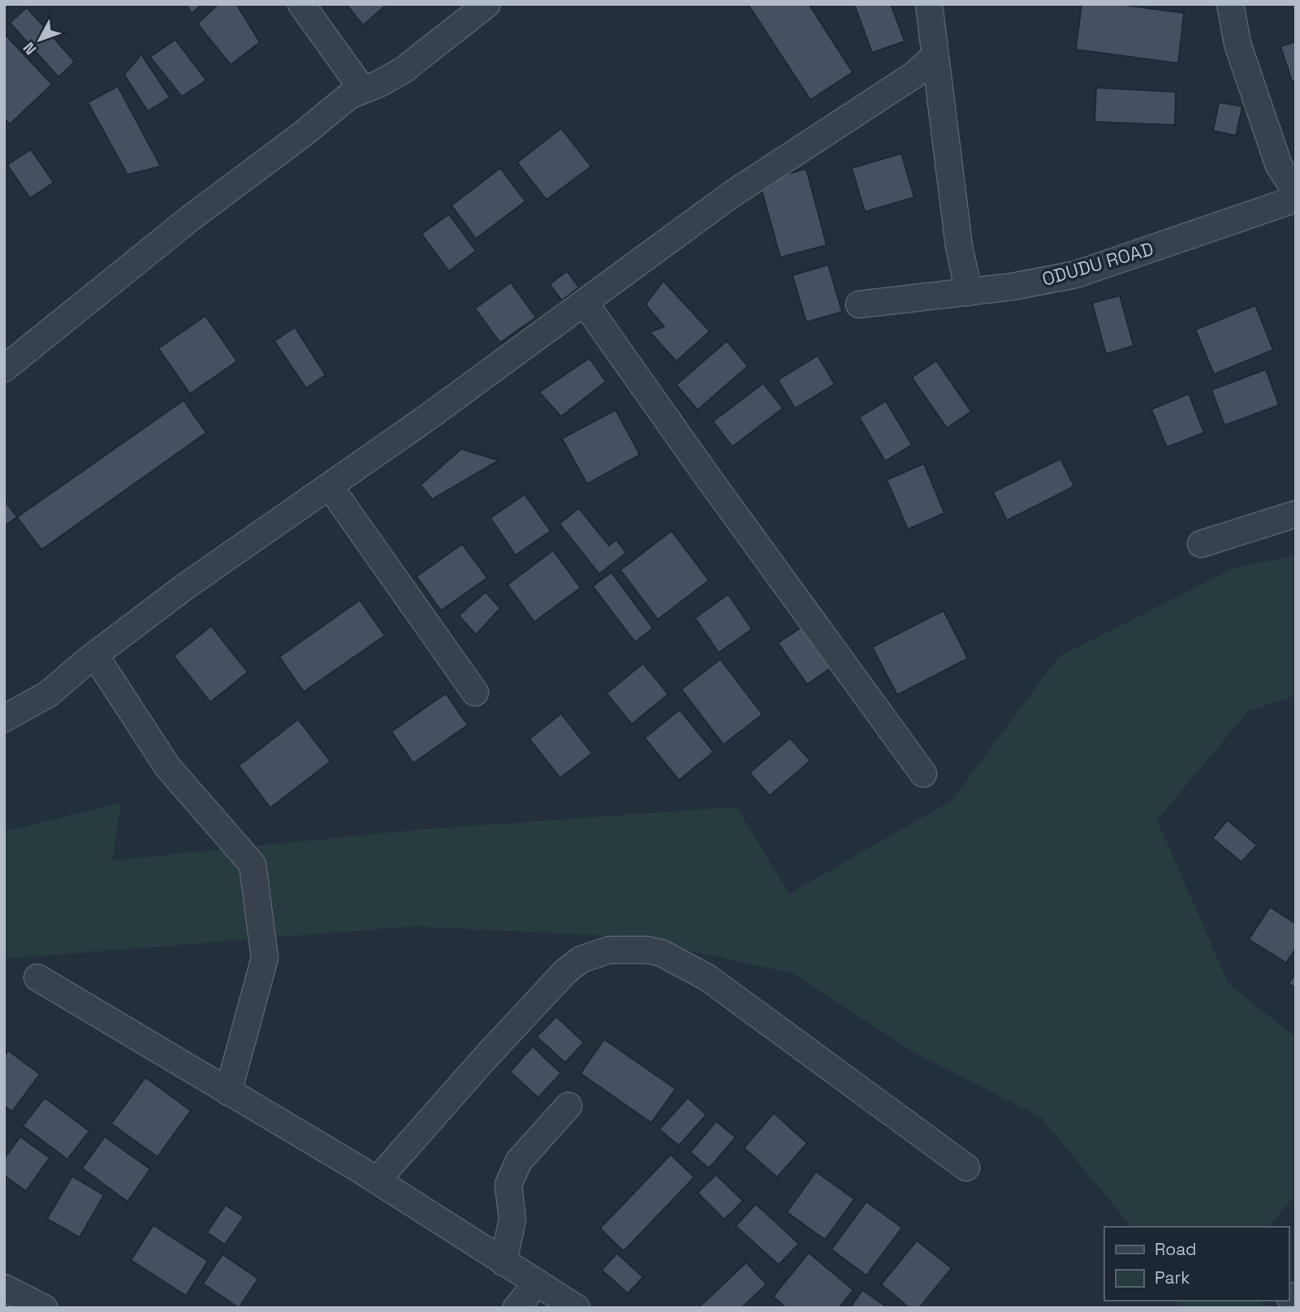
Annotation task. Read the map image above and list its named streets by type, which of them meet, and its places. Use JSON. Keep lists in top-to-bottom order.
{
  "streets": {
    "street": ["ODUDU ROAD"]
  },
  "legend": ["Road", "Park"],
  "north": "bottom left"
}
